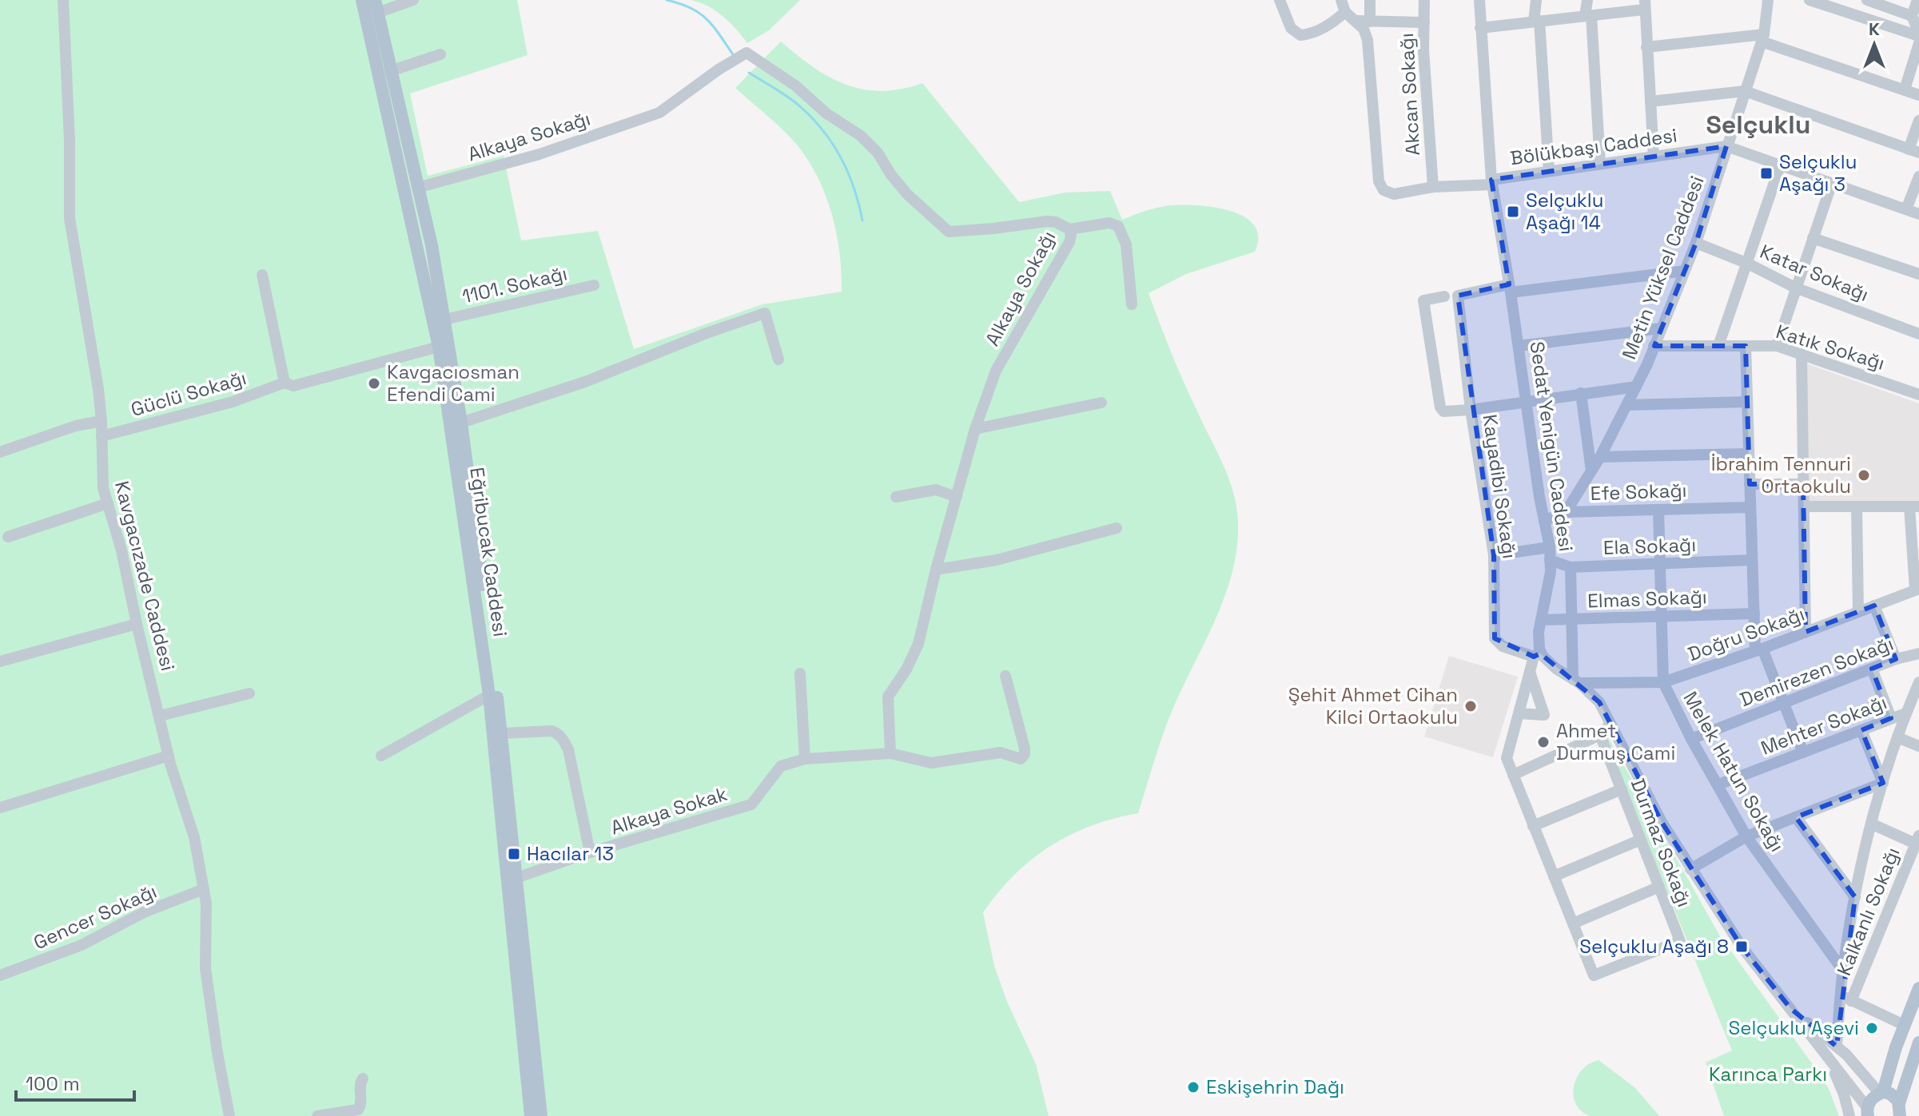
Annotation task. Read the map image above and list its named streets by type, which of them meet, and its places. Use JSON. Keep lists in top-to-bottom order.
{
  "streets": {
    "main road": ["Eğribucak Caddesi"],
    "street": [
      "Akcan Sokağı",
      "Alkaya Sokağı",
      "Bölükbaşı Caddesi",
      "Metin Yüksel Caddesi",
      "Katar Sokağı",
      "1101. Sokağı",
      "Katık Sokağı",
      "Güclü Sokağı",
      "Sedat Yenigün Caddesi",
      "Kayadibi Sokağı",
      "Efe Sokağı",
      "Ela Sokağı",
      "Kavgacızade Caddesi",
      "Elmas Sokağı",
      "Doğru Sokağı",
      "Demirezen Sokağı",
      "Mehter Sokağı",
      "Melek Hatun Sokağı",
      "Alkaya Sokak",
      "Durmaz Sokağı",
      "Kalkanlı Sokağı",
      "Gencer Sokağı"
    ]
  },
  "crossings": [
    ["Akcan Sokağı", "Bölükbaşı Caddesi"],
    ["Alkaya Sokağı", "Eğribucak Caddesi"],
    ["Alkaya Sokağı", "Alkaya Sokak"],
    ["Bölükbaşı Caddesi", "Metin Yüksel Caddesi"],
    ["Bölükbaşı Caddesi", "Sedat Yenigün Caddesi"],
    ["Metin Yüksel Caddesi", "Katar Sokağı"],
    ["Metin Yüksel Caddesi", "Katık Sokağı"],
    ["Metin Yüksel Caddesi", "Efe Sokağı"],
    ["1101. Sokağı", "Eğribucak Caddesi"],
    ["Güclü Sokağı", "Eğribucak Caddesi"],
    ["Güclü Sokağı", "Kavgacızade Caddesi"],
    ["Sedat Yenigün Caddesi", "Kayadibi Sokağı"],
    ["Sedat Yenigün Caddesi", "Ela Sokağı"],
    ["Sedat Yenigün Caddesi", "Elmas Sokağı"],
    ["Sedat Yenigün Caddesi", "Durmaz Sokağı"],
    ["Eğribucak Caddesi", "Alkaya Sokak"],
    ["Kavgacızade Caddesi", "Gencer Sokağı"],
    ["Doğru Sokağı", "Melek Hatun Sokağı"],
    ["Demirezen Sokağı", "Melek Hatun Sokağı"],
    ["Mehter Sokağı", "Melek Hatun Sokağı"]
  ],
  "districts": ["Selçuklu"],
  "parks": ["Karınca Parkı"],
  "places": {
    "transit": [
      "Selçuklu Aşağı 3",
      "Selçuklu Aşağı 14",
      "Hacılar 13",
      "Selçuklu Aşağı 8"
    ],
    "other": [
      "Kavgacıosman Efendi Cami",
      "İbrahim Tennuri Ortaokulu",
      "Şehit Ahmet Cihan Kilci Ortaokulu",
      "Ahmet Durmuş Cami",
      "Selçuklu Aşevi",
      "Eskişehrin Dağı"
    ]
  },
  "scale_bar": "100 m",
  "north": "top"
}
